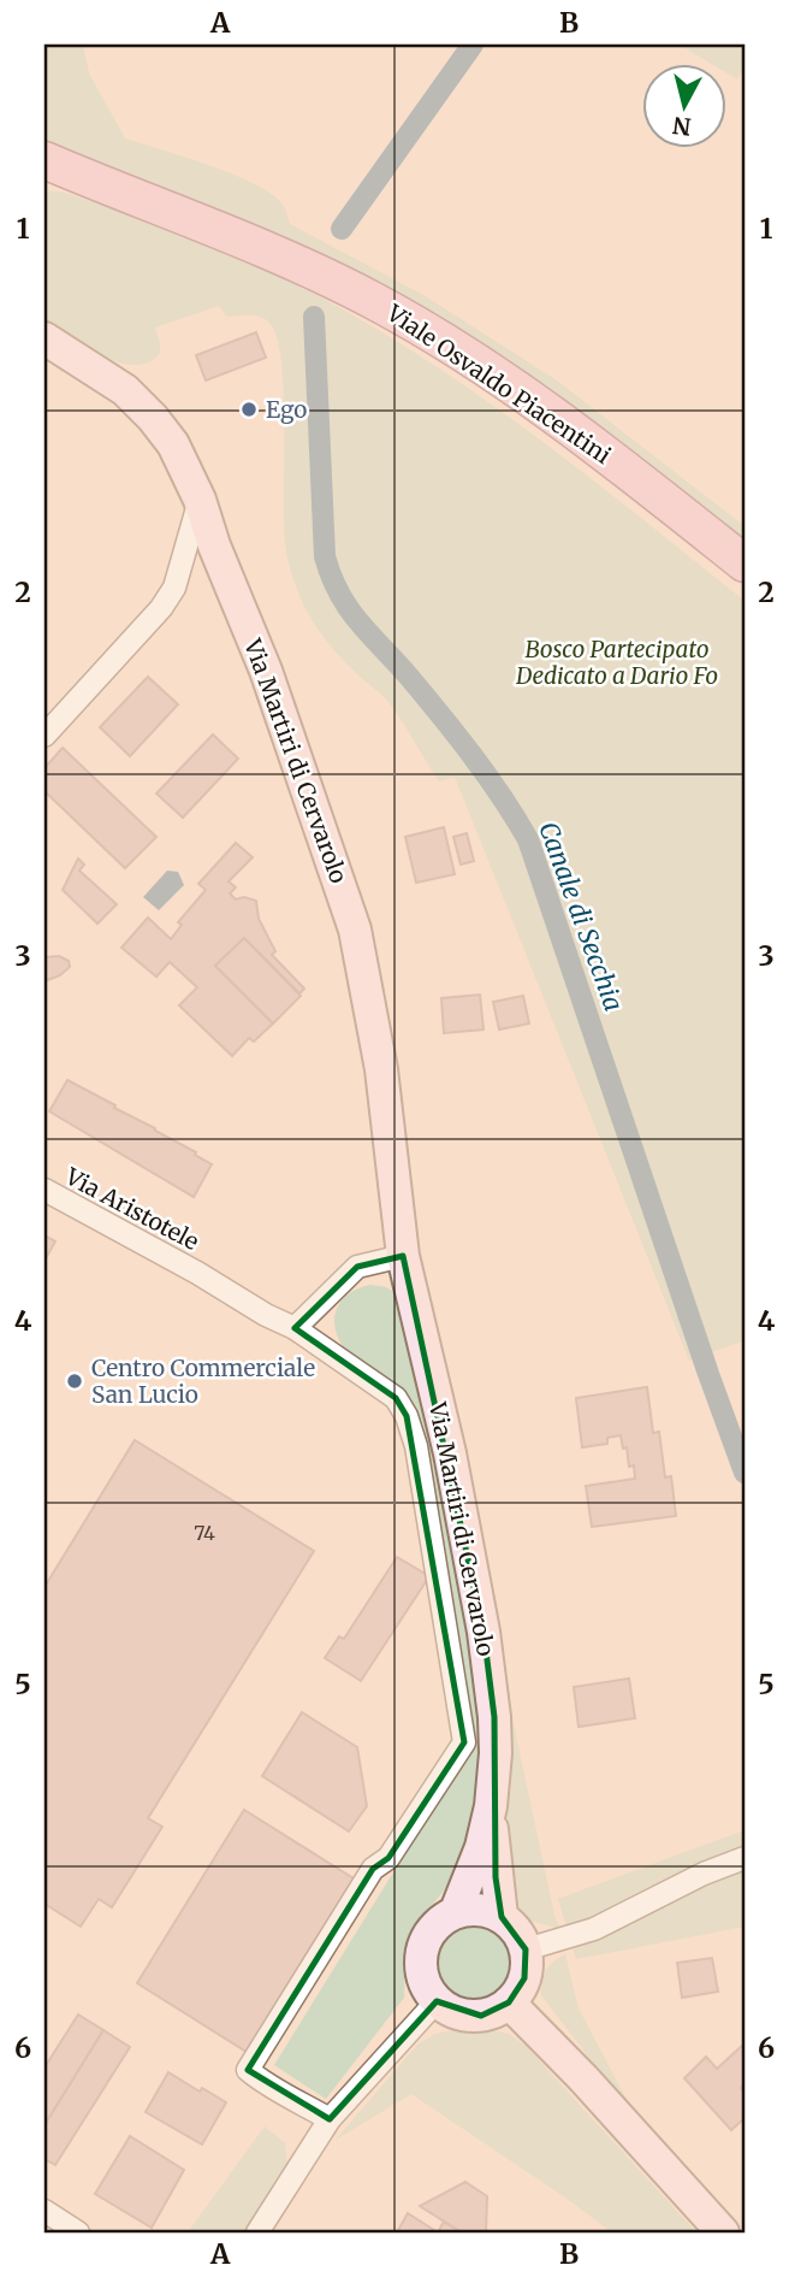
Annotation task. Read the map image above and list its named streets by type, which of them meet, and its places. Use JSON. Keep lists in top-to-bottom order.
{
  "streets": {
    "main road": ["Viale Osvaldo Piacentini", "Via Martiri di Cervarolo"],
    "street": ["Via Aristotele"]
  },
  "crossings": [
    ["Via Martiri di Cervarolo", "Via Aristotele"]
  ],
  "water": ["Canale di Secchia"],
  "parks": ["Bosco Partecipato Dedicato a Dario Fo"],
  "places": ["Ego", "Centro Commerciale San Lucio"],
  "house_numbers": ["74"],
  "north": "bottom",
  "grid": {
    "columns": ["A", "B"],
    "rows": [
      "1",
      "2",
      "3",
      "4",
      "5",
      "6"
    ]
  }
}
